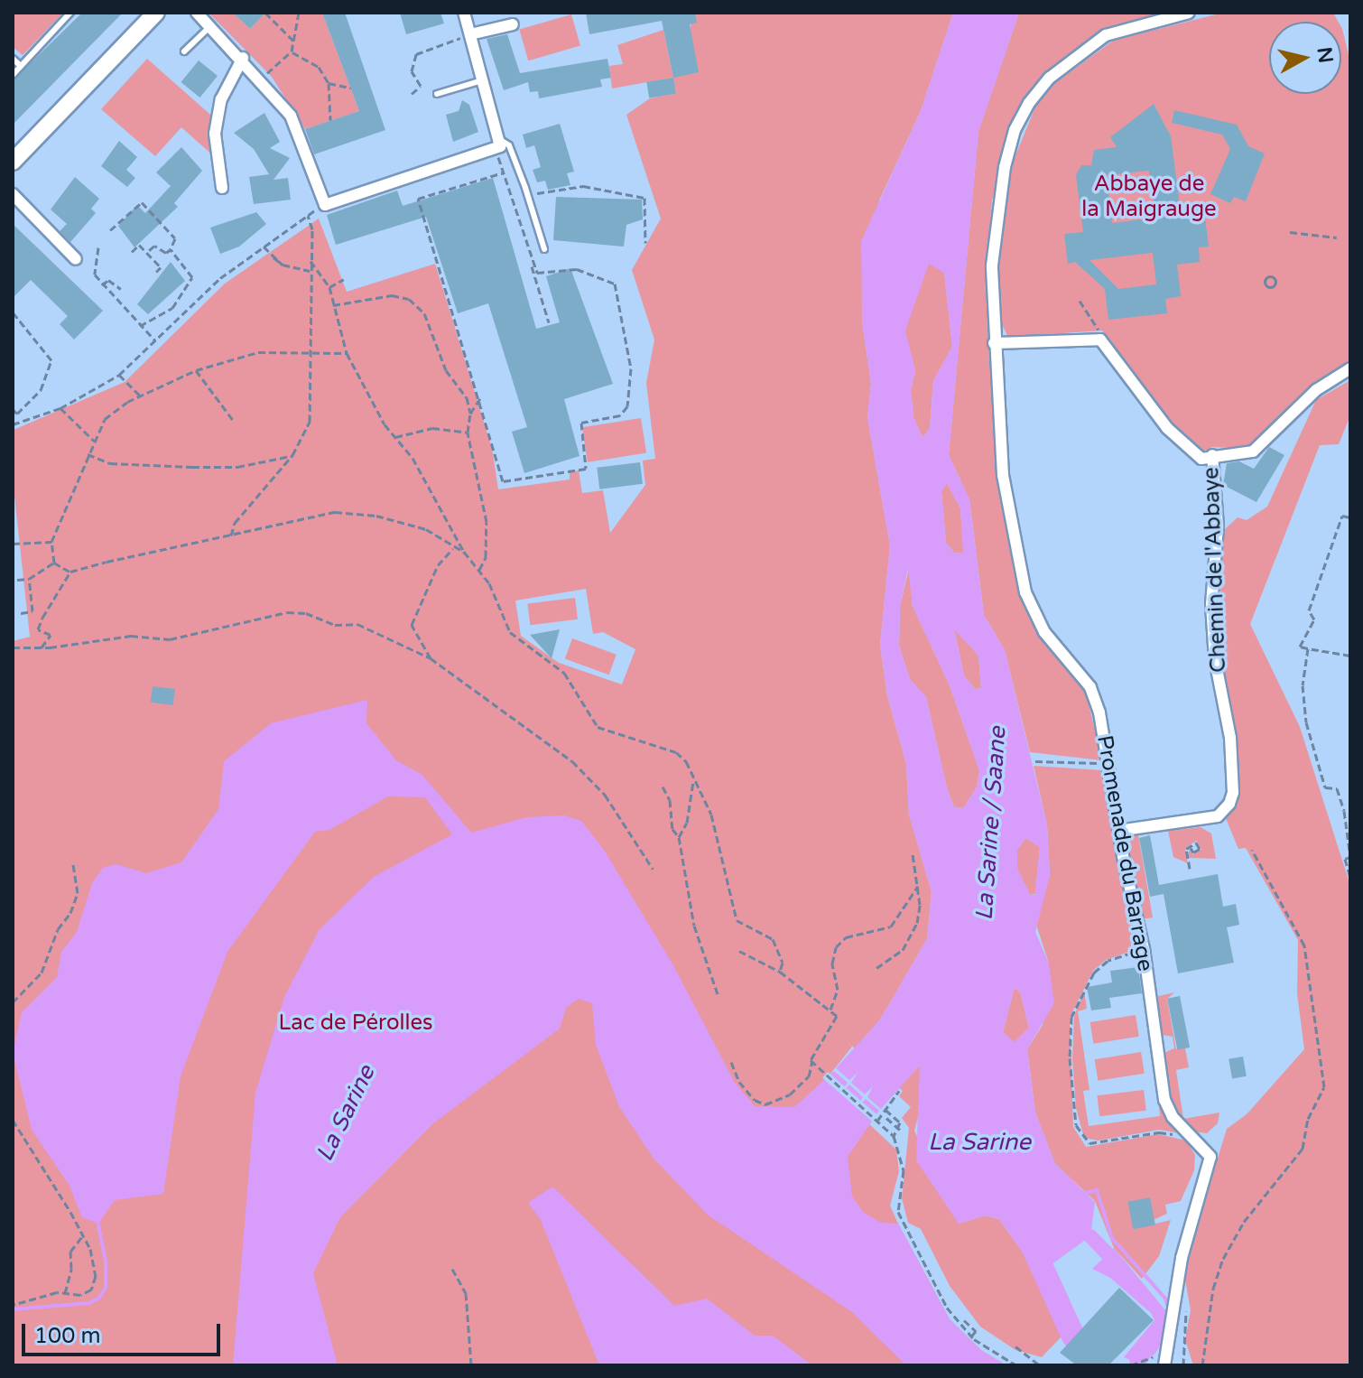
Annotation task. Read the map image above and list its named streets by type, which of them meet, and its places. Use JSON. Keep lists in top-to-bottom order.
{
  "streets": {
    "street": ["Chemin de l'Abbaye", "Promenade du Barrage"]
  },
  "crossings": [
    ["Chemin de l'Abbaye", "Promenade du Barrage"]
  ],
  "water": ["La Sarine / Saane", "La Sarine"],
  "parks": ["Abbaye de la Maigrauge", "Lac de Pérolles"],
  "scale_bar": "100 m",
  "north": "right"
}
